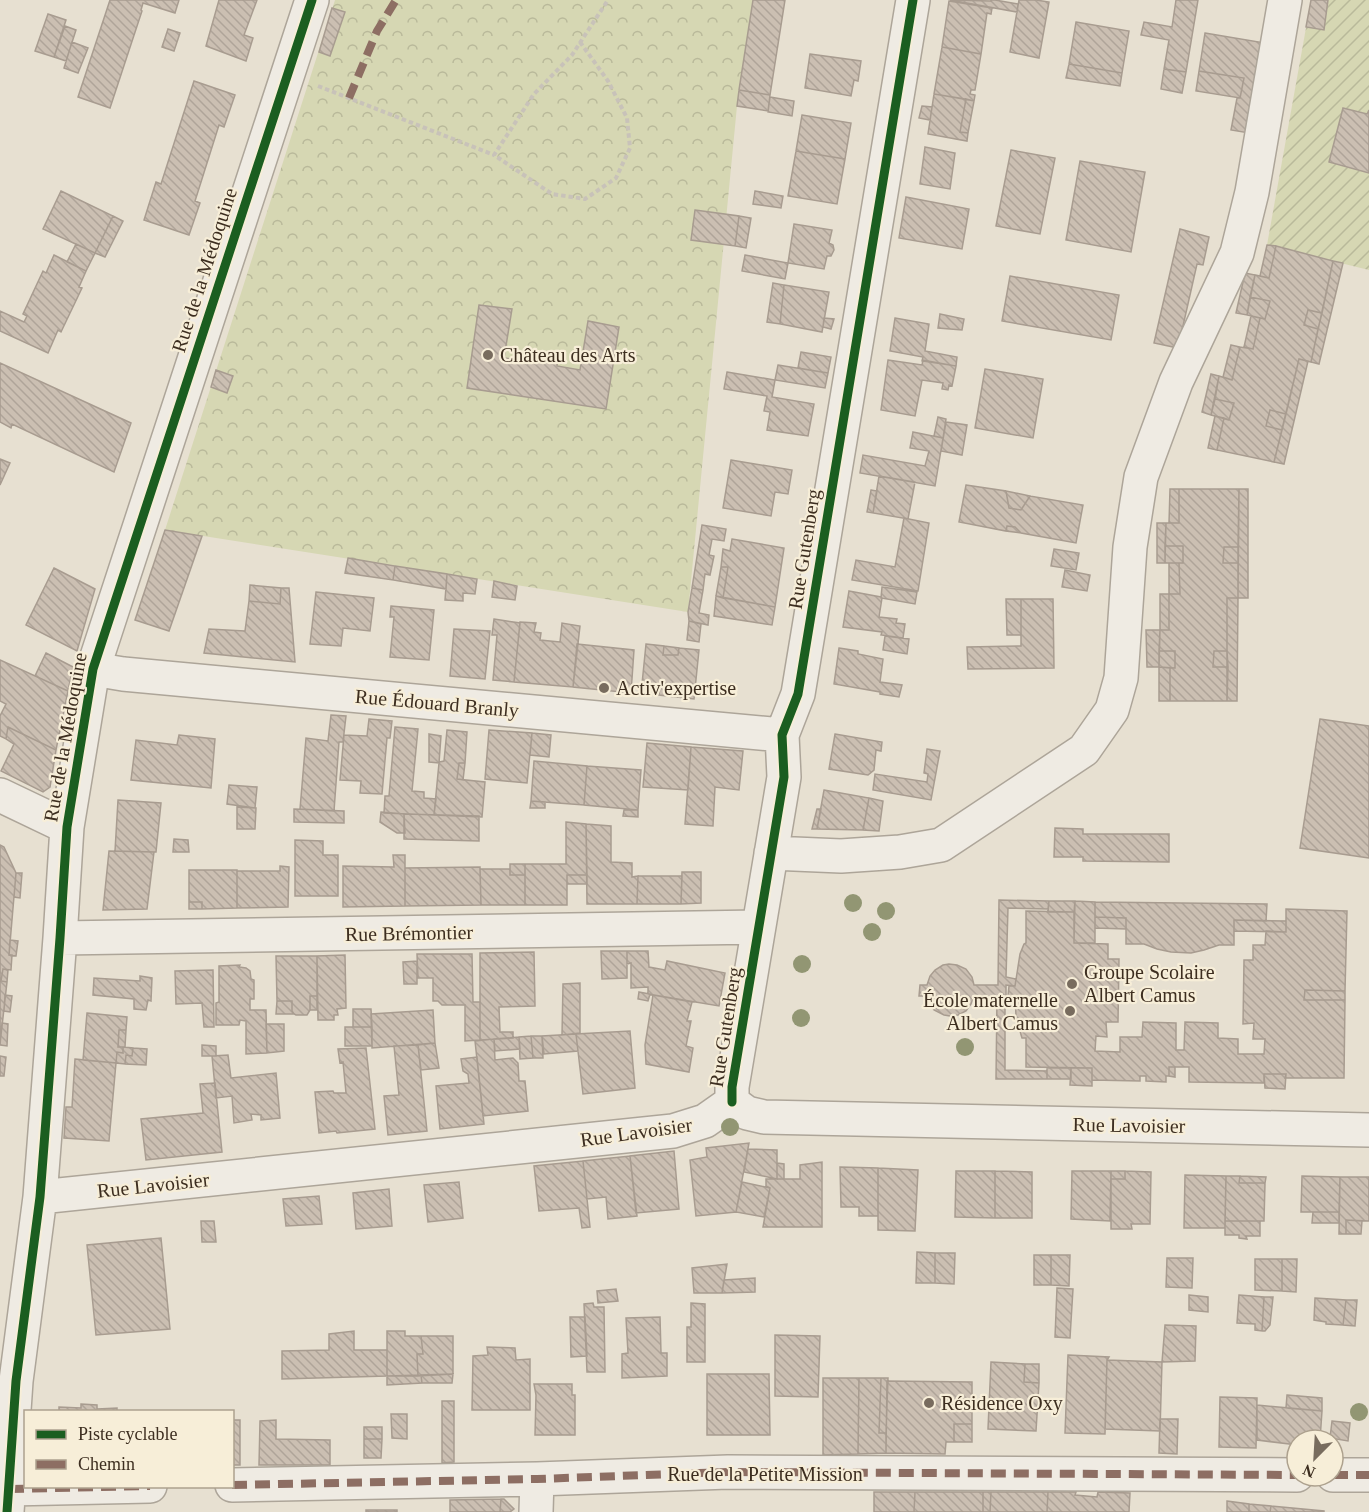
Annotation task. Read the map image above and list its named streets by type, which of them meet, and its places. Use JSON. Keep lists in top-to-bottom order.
{
  "streets": {
    "street": [
      "Rue de la Médoquine",
      "Rue Gutenberg",
      "Rue Édouard Branly",
      "Rue Brémontier",
      "Rue Lavoisier",
      "Rue de la Petite Mission"
    ]
  },
  "crossings": [
    ["Rue de la Médoquine", "Rue Édouard Branly"],
    ["Rue de la Médoquine", "Rue Brémontier"],
    ["Rue de la Médoquine", "Rue Lavoisier"],
    ["Rue Gutenberg", "Rue Édouard Branly"],
    ["Rue Gutenberg", "Rue Brémontier"],
    ["Rue Gutenberg", "Rue Lavoisier"]
  ],
  "places": [
    "Château des Arts",
    "Activ'expertise",
    "Groupe Scolaire Albert Camus",
    "École maternelle Albert Camus",
    "Résidence Oxy"
  ],
  "legend": ["Piste cyclable", "Chemin"],
  "north": "bottom left"
}
